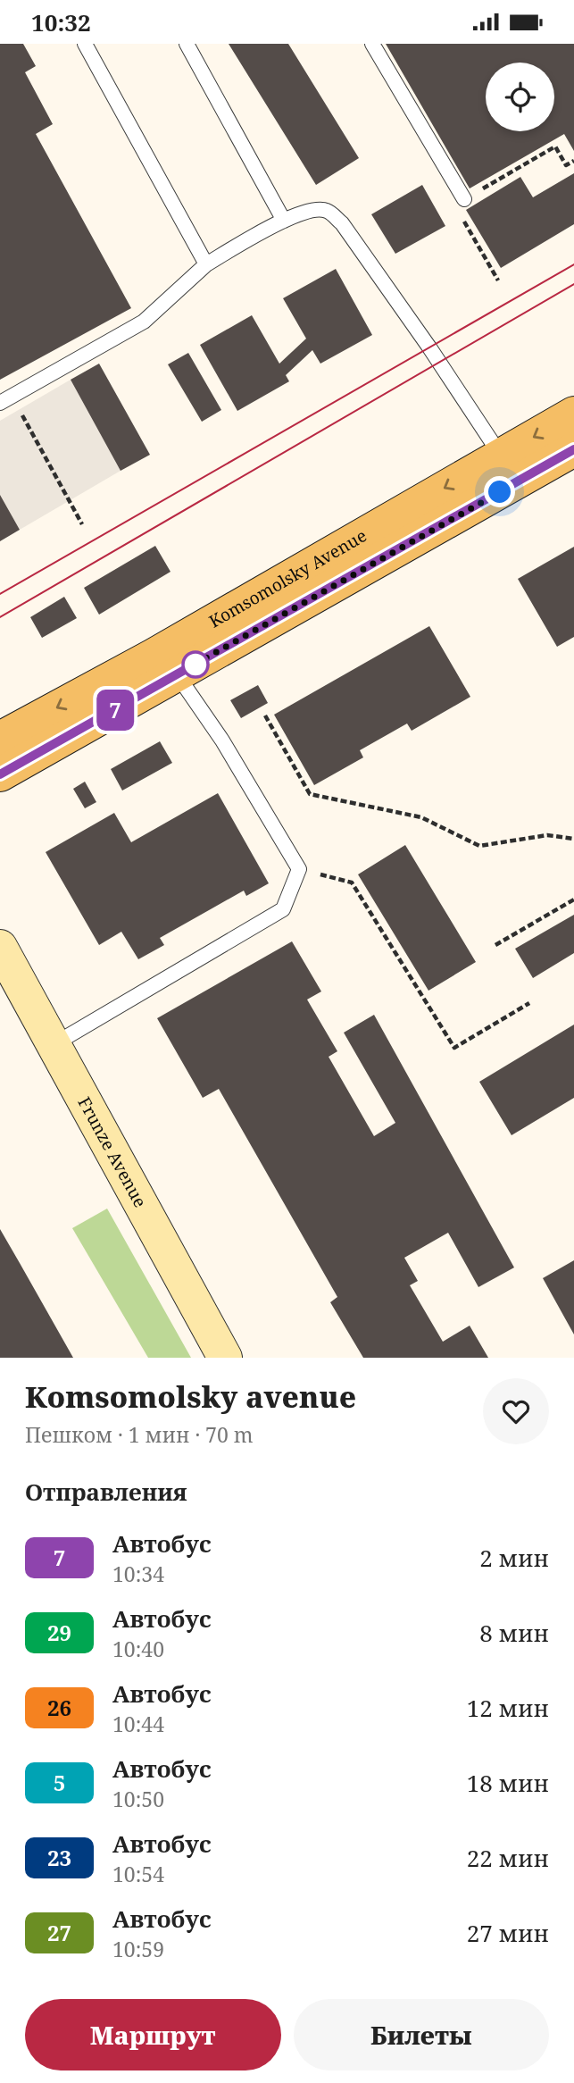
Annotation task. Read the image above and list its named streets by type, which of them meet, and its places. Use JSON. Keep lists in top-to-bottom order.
{
  "streets": {
    "main road": ["Komsomolsky Avenue", "Frunze Avenue"]
  },
  "lines": ["bus line 7"],
  "page": {
    "status": "10:32",
    "on_map": "7",
    "heading": [
      ["Komsomolsky avenue", "Пешком · 1 мин · 70 m"],
      "Отправления"
    ],
    "list": [
      {
        "mark": "7",
        "name": "Автобус",
        "note": "10:34",
        "value": "2 мин"
      },
      {
        "mark": "29",
        "name": "Автобус",
        "note": "10:40",
        "value": "8 мин"
      },
      {
        "mark": "26",
        "name": "Автобус",
        "note": "10:44",
        "value": "12 мин"
      },
      {
        "mark": "5",
        "name": "Автобус",
        "note": "10:50",
        "value": "18 мин"
      },
      {
        "mark": "23",
        "name": "Автобус",
        "note": "10:54",
        "value": "22 мин"
      },
      {
        "mark": "27",
        "name": "Автобус",
        "note": "10:59",
        "value": "27 мин"
      }
    ],
    "buttons": ["Маршрут", "Билеты"]
  }
}
